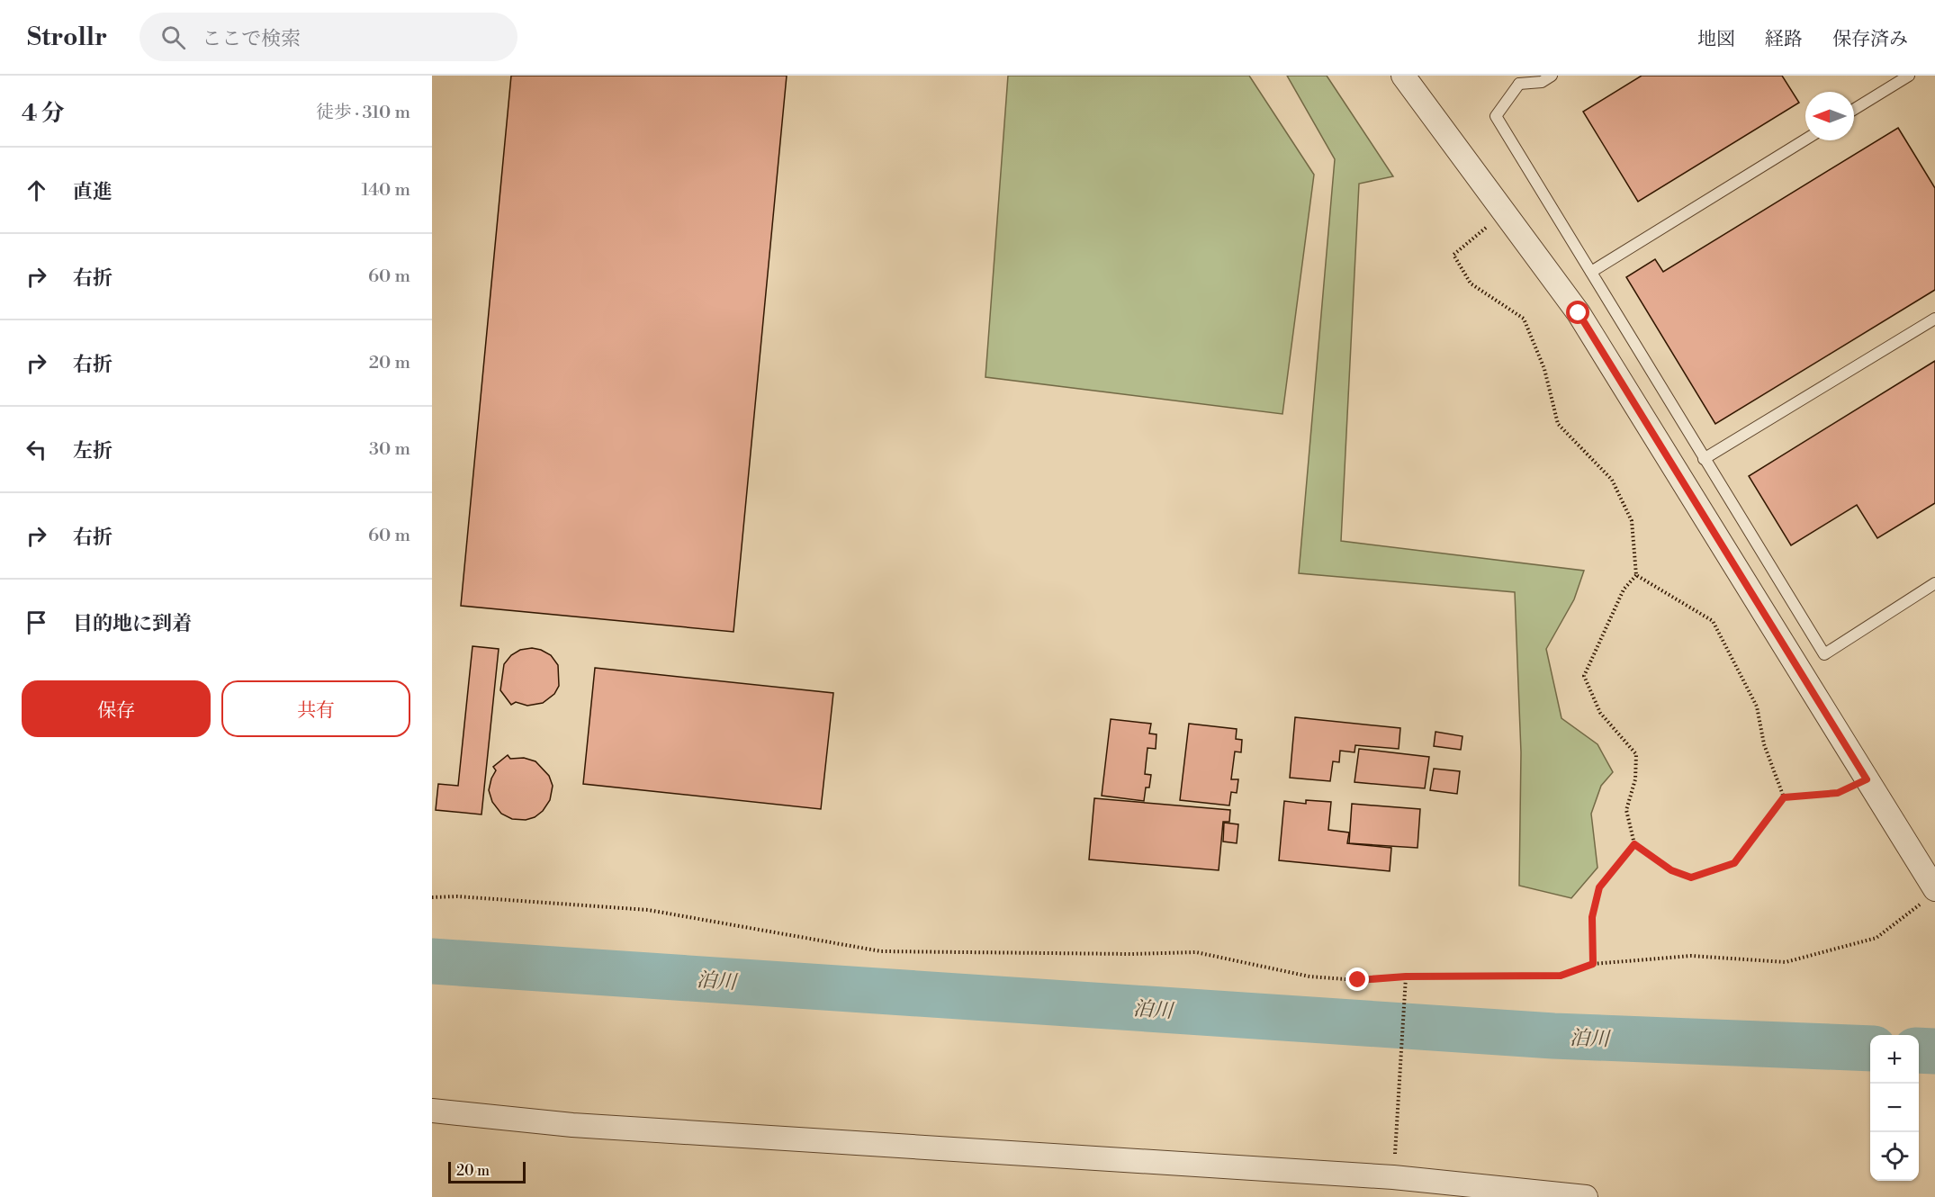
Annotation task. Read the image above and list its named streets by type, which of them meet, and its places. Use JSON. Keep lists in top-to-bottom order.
{
  "water": ["泊川"],
  "scale_bar": "20 m",
  "north": "left",
  "page": {
    "header": "Strollr",
    "search": "ここで検索",
    "nav": ["地図", "経路", "保存済み"],
    "heading": ["4 分", "徒歩 · 310 m"],
    "list": [
      ["直進", "140 m"],
      ["右折", "60 m"],
      ["右折", "20 m"],
      ["左折", "30 m"],
      ["右折", "60 m"],
      "目的地に到着"
    ],
    "buttons": ["保存", "共有"],
    "map_buttons": ["+", "−"],
    "scale": "20 m"
  }
}
